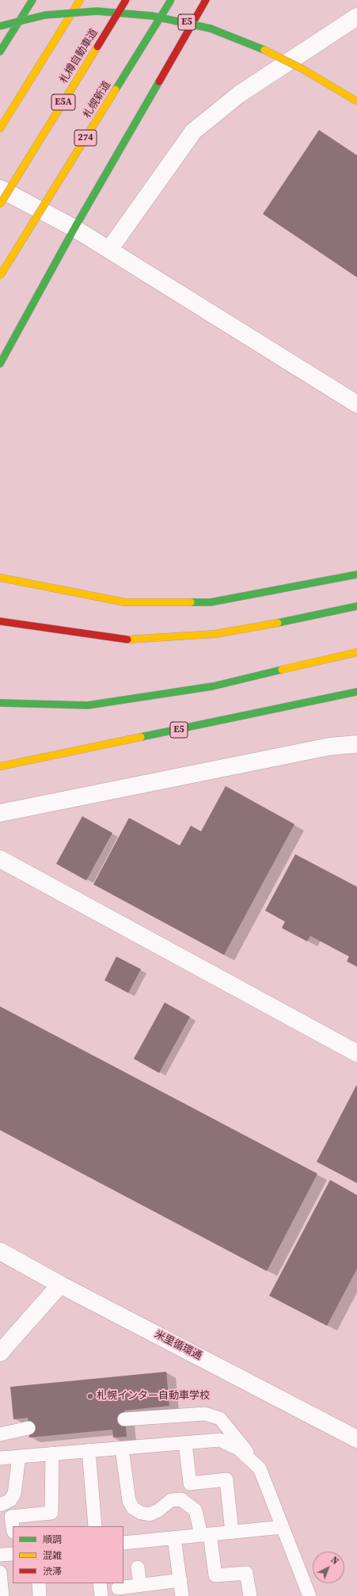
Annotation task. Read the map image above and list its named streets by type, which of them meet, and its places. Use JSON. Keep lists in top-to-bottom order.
{
  "streets": {
    "highway": [
      "E5",
      "札樽自動車道",
      "札幌新道",
      "E5A",
      "274"
    ],
    "street": ["米里循環通"]
  },
  "places": ["札幌インター自動車学校"],
  "legend": ["順調", "混雑", "渋滞"],
  "north": "top right"
}
